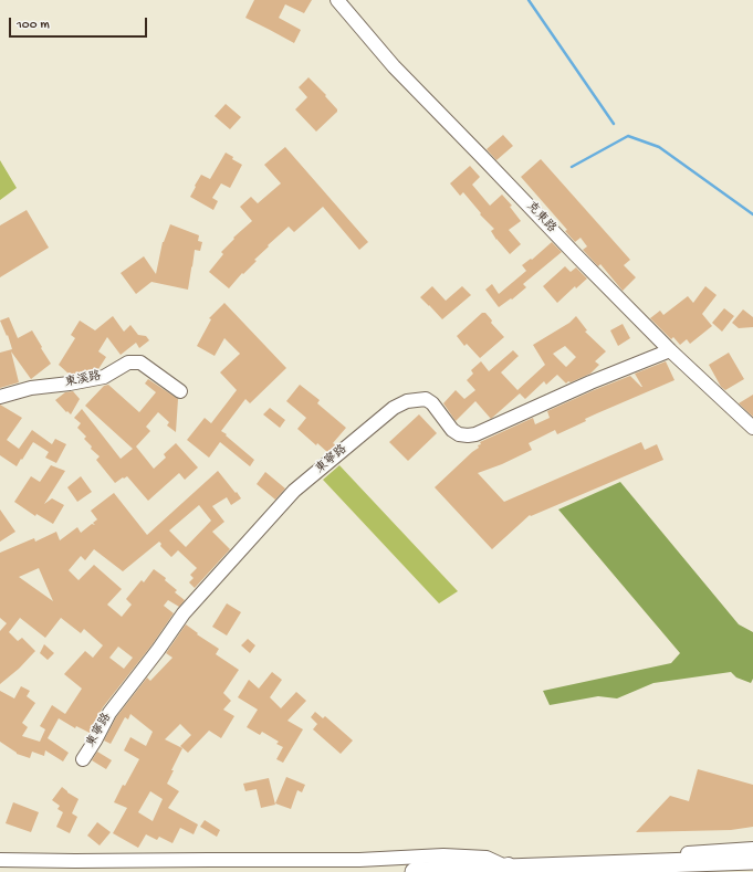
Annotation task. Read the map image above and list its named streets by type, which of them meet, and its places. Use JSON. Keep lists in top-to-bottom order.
{
  "streets": {
    "street": ["克東路", "東溪路", "東寧路"]
  },
  "crossings": [
    ["克東路", "東寧路"]
  ],
  "scale_bar": "100 m"
}
